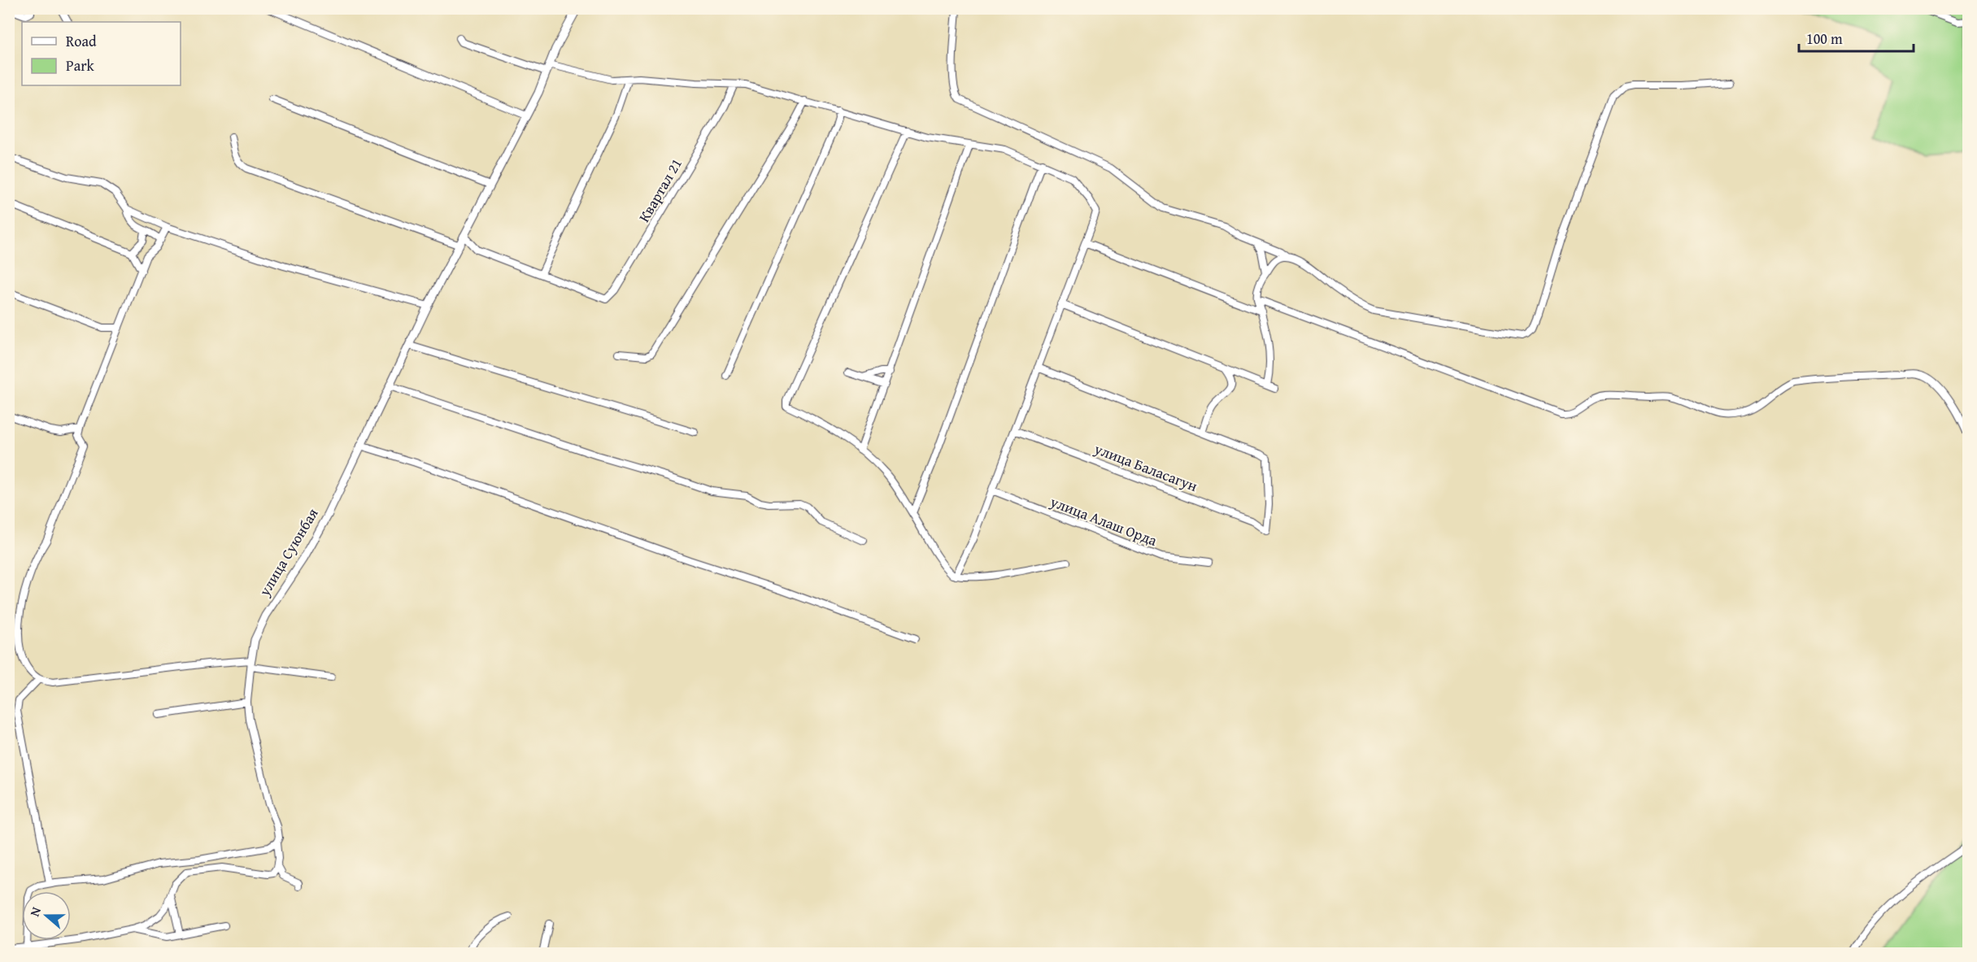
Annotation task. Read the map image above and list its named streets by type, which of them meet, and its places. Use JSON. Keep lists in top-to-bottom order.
{
  "streets": {
    "street": [
      "Квартал 21",
      "улица Баласагун",
      "улица Алаш Орда",
      "улица Суюнбая"
    ]
  },
  "legend": ["Road", "Park"],
  "scale_bar": "100 m",
  "north": "left"
}
